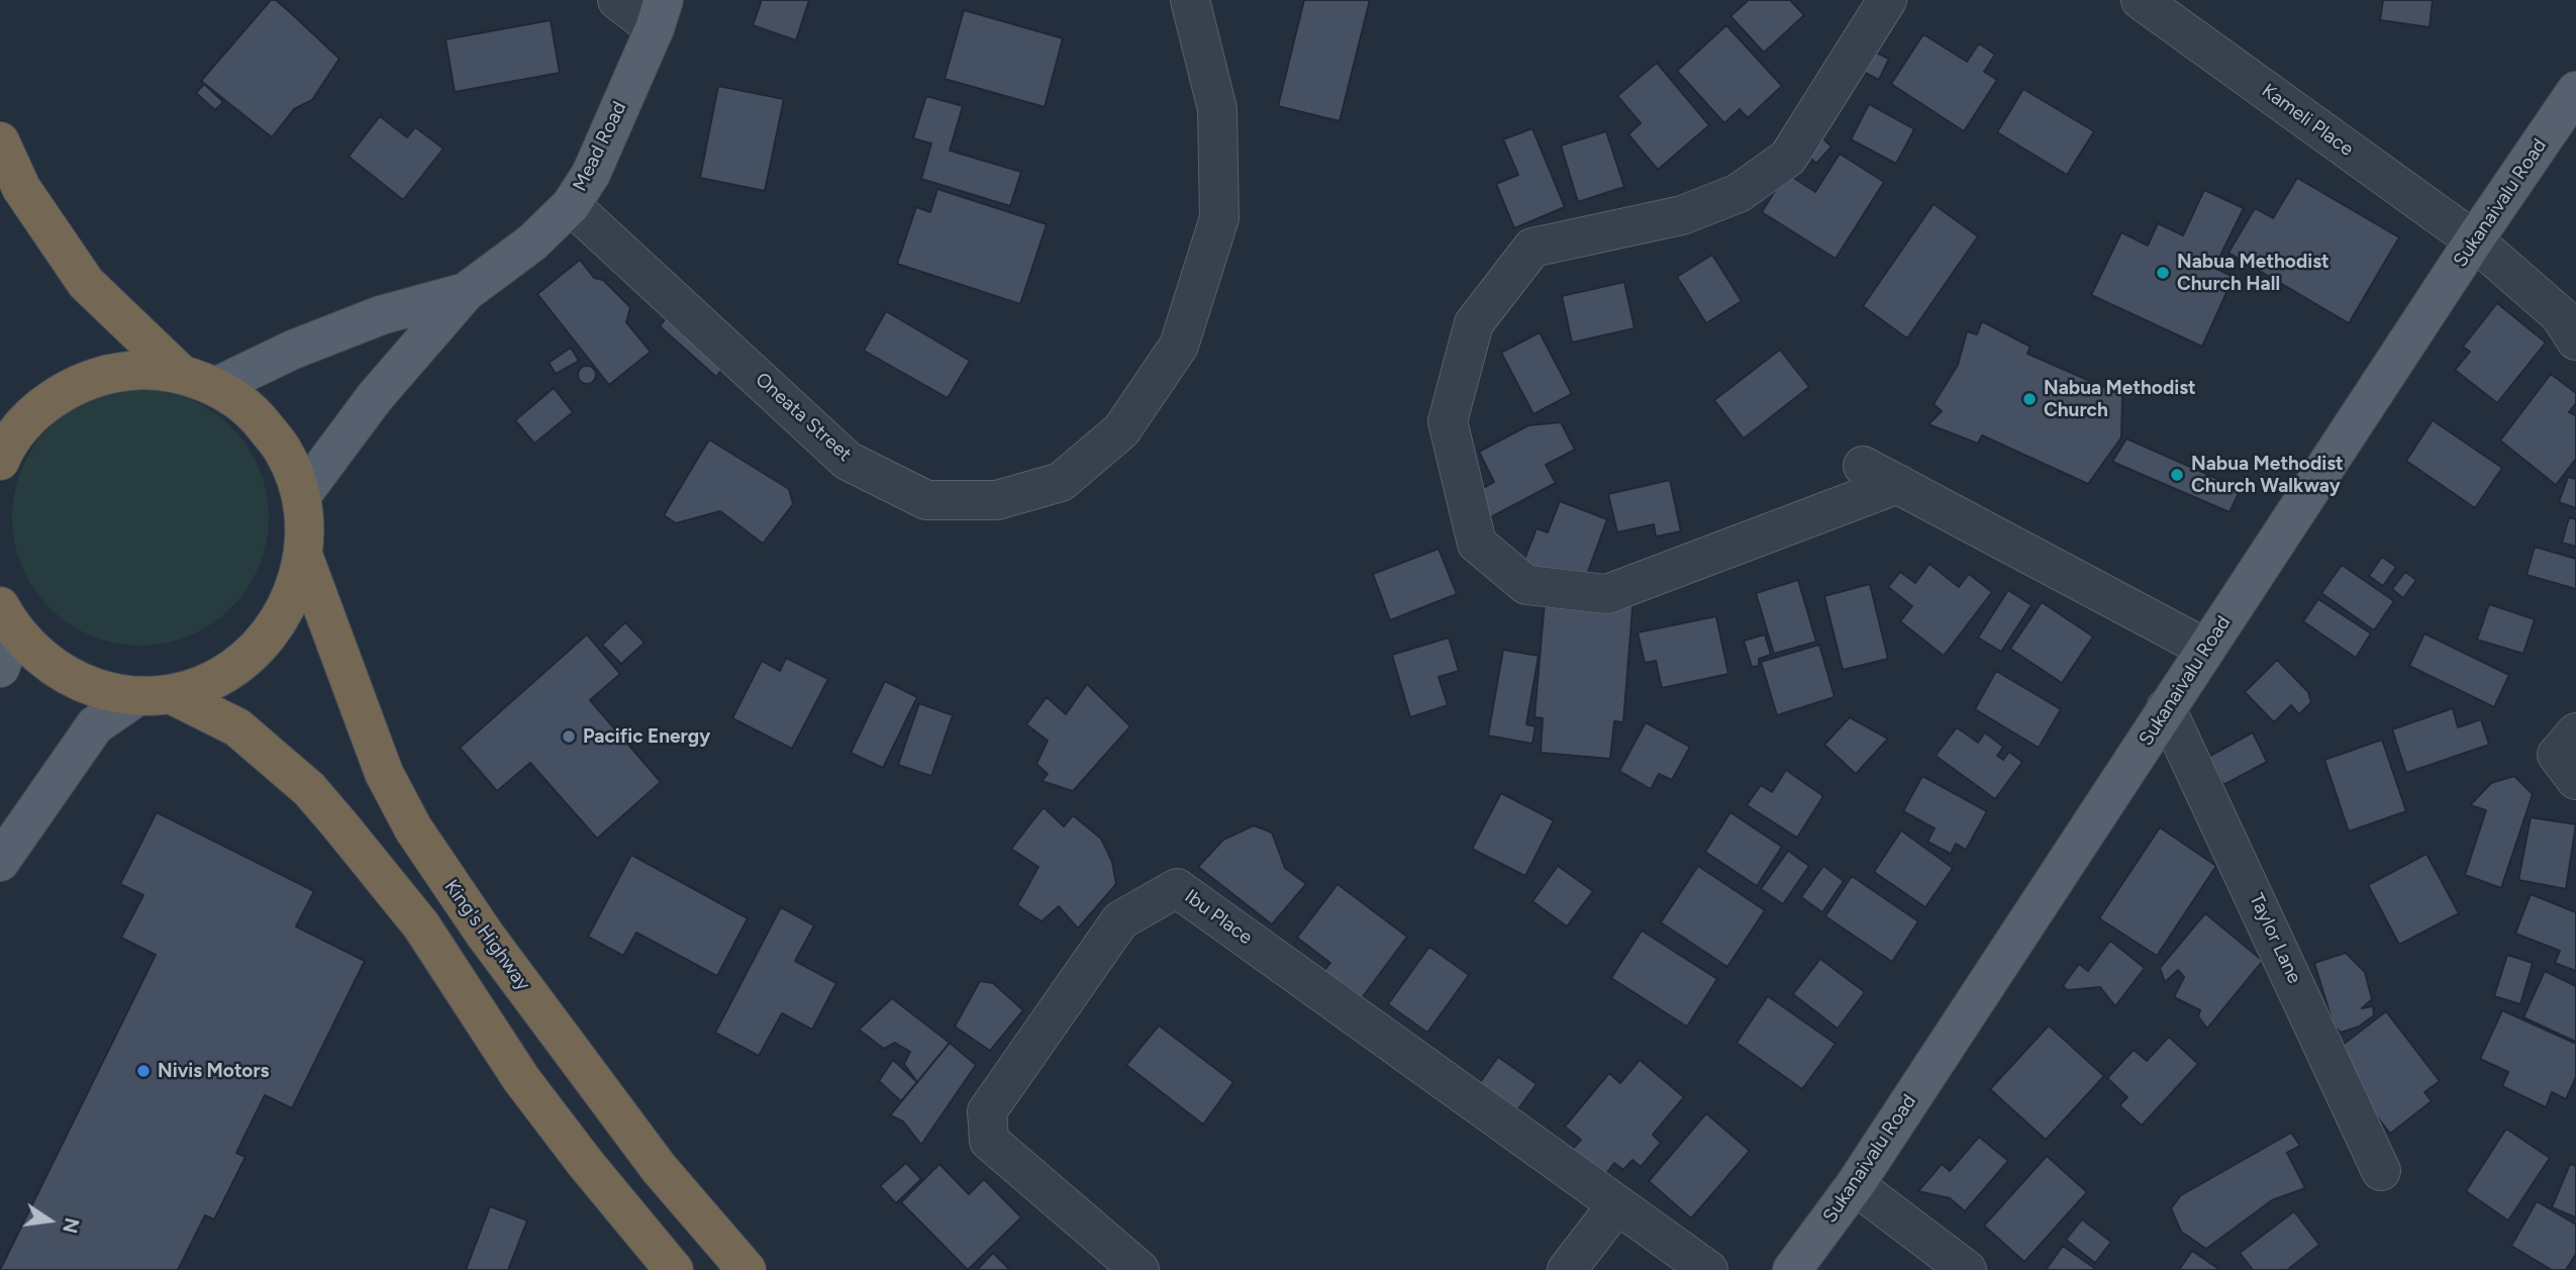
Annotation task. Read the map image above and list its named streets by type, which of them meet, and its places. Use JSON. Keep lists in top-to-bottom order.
{
  "streets": {
    "highway": ["King's Highway"],
    "main road": ["Mead Road", "Sukanaivalu Road"],
    "street": [
      "Kameli Place",
      "Oneata Street",
      "Ibu Place",
      "Taylor Lane"
    ]
  },
  "crossings": [
    ["Kameli Place", "Sukanaivalu Road"],
    ["Mead Road", "Oneata Street"],
    ["Sukanaivalu Road", "Taylor Lane"]
  ],
  "places": [
    "Nabua Methodist Church Hall",
    "Nabua Methodist Church",
    "Nabua Methodist Church Walkway",
    "Pacific Energy",
    "Nivis Motors"
  ],
  "north": "right"
}
